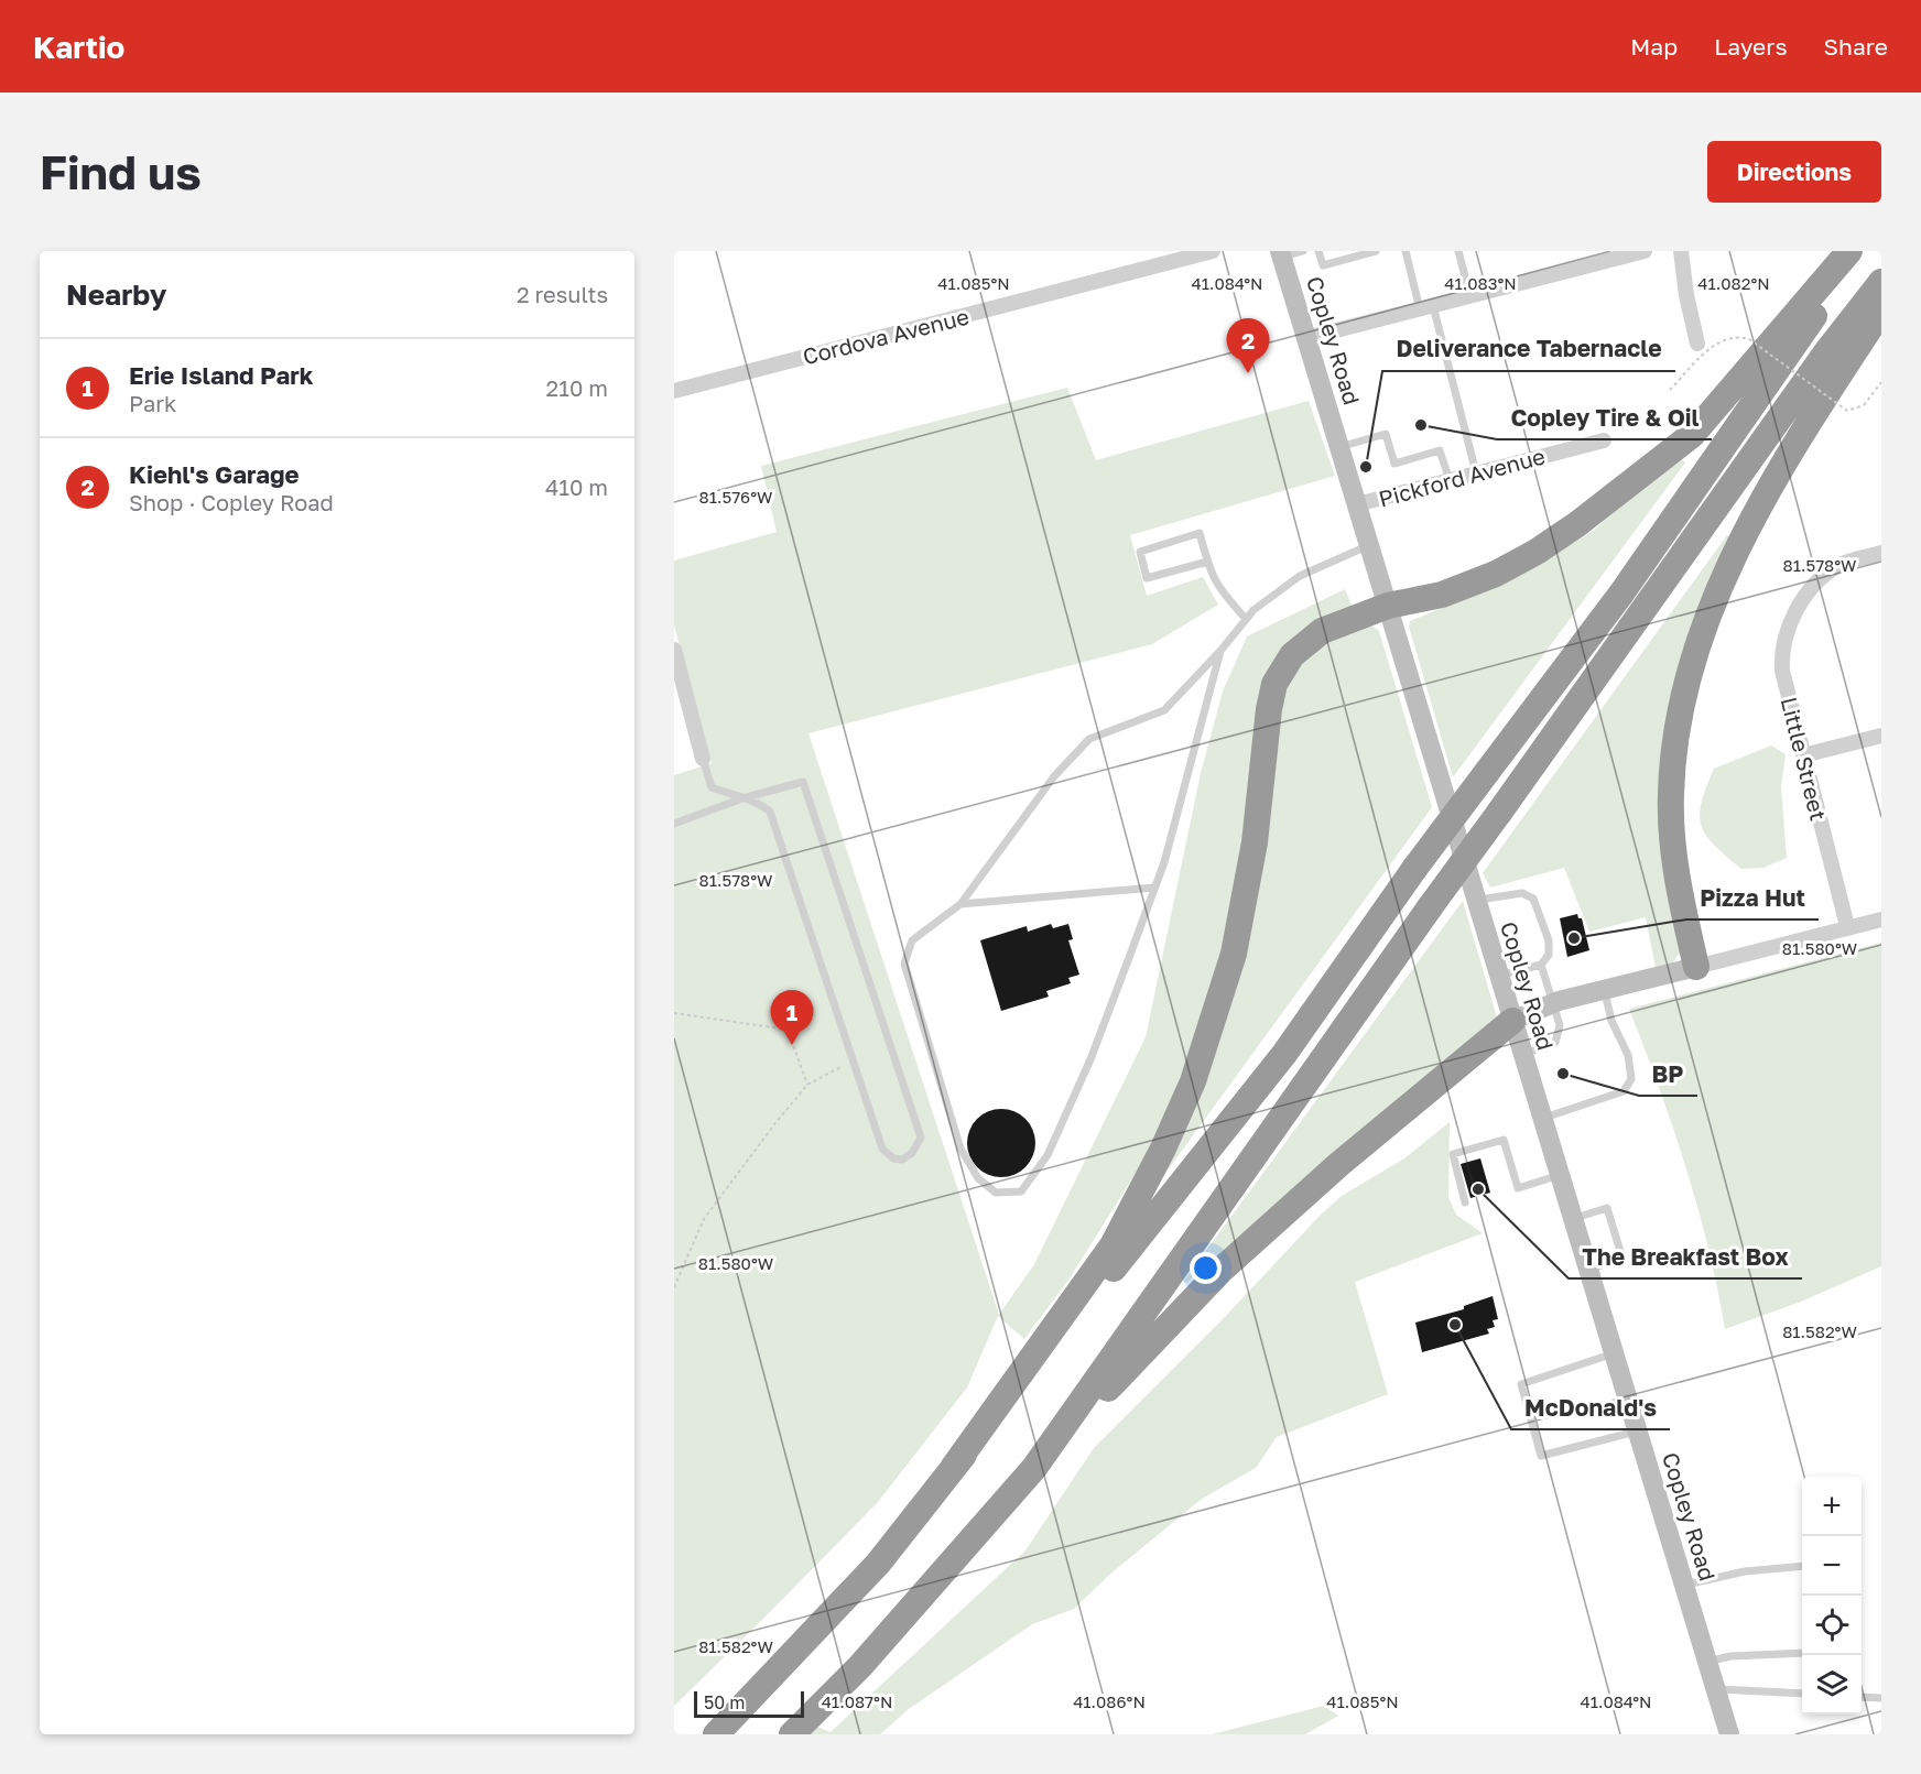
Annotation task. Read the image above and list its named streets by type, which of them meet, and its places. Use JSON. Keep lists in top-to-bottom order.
{
  "streets": {
    "main road": ["Copley Road"],
    "street": ["Cordova Avenue", "Pickford Avenue", "Little Street"]
  },
  "crossings": [
    ["Copley Road", "Pickford Avenue"]
  ],
  "places": [
    "Copley Tire & Oil",
    "Deliverance Tabernacle",
    "Pizza Hut",
    "BP",
    "The Breakfast Box",
    "McDonald's"
  ],
  "scale_bar": "50 m",
  "page": {
    "header": "Kartio",
    "nav": ["Map", "Layers", "Share"],
    "buttons": "Directions",
    "title": "Find us",
    "heading": ["Nearby", "2 results"],
    "pins": ["2", "1"],
    "list": [
      {
        "mark": "1",
        "name": "Erie Island Park",
        "note": "Park",
        "value": "210 m"
      },
      {
        "mark": "2",
        "name": "Kiehl's Garage",
        "note": "Shop · Copley Road",
        "value": "410 m"
      }
    ],
    "map_buttons": ["+", "−"],
    "scale": "50 m"
  },
  "coordinates": [
    "41.085°N",
    "41.084°N",
    "41.083°N",
    "41.082°N",
    "81.576°W",
    "81.578°W",
    "81.580°W",
    "81.582°W",
    "41.087°N",
    "41.086°N"
  ]
}
